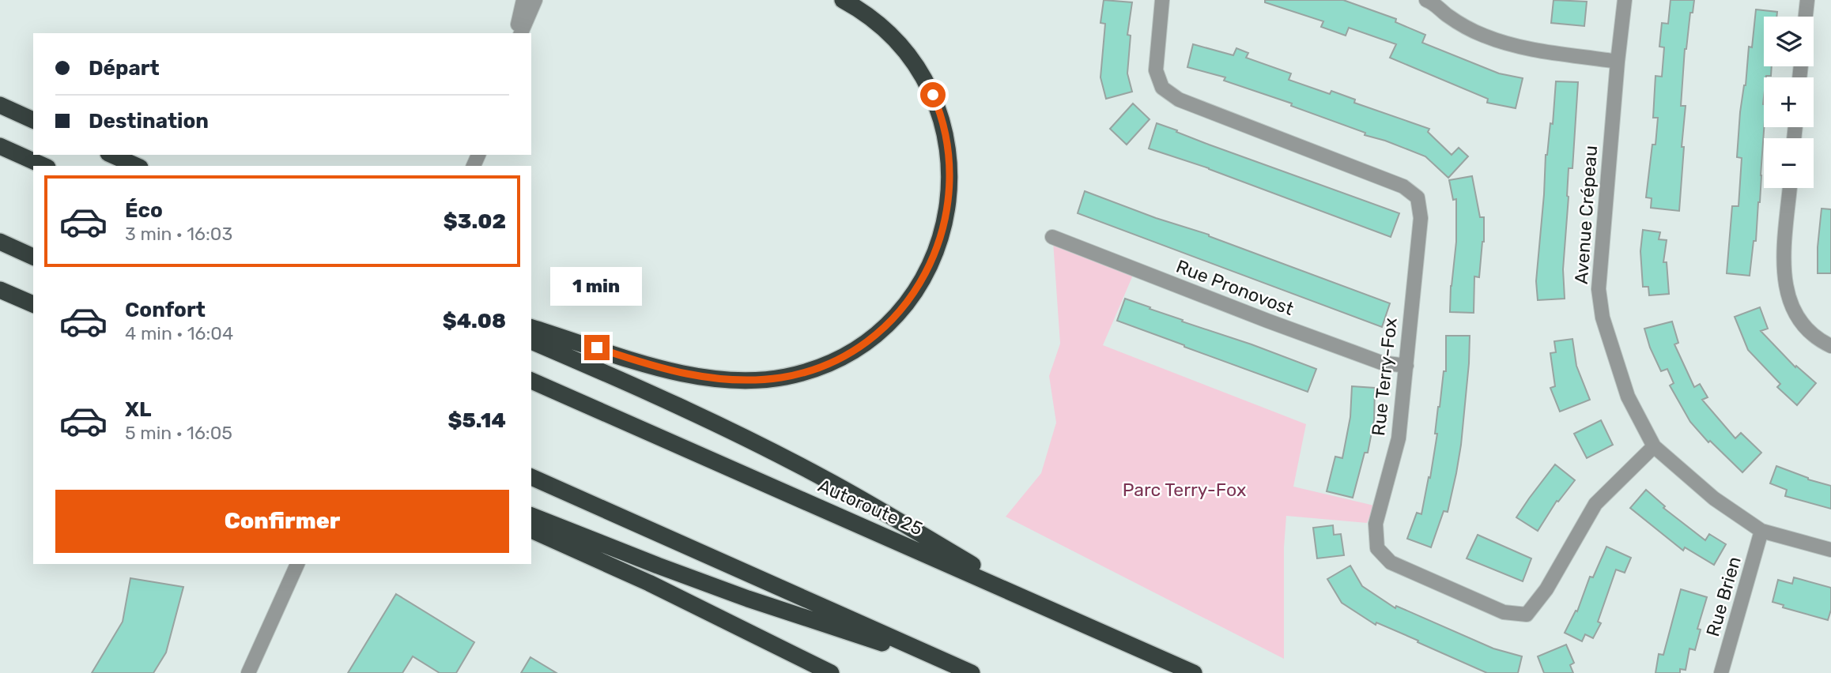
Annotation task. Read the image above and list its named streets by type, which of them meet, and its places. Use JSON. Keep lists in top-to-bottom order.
{
  "streets": {
    "highway": ["Autoroute 25"],
    "street": [
      "Avenue Crépeau",
      "Rue Pronovost",
      "Rue Terry-Fox",
      "Rue Brien"
    ]
  },
  "crossings": [
    ["Avenue Crépeau", "Rue Terry-Fox"],
    ["Avenue Crépeau", "Rue Brien"],
    ["Rue Pronovost", "Rue Terry-Fox"]
  ],
  "parks": ["Parc Terry-Fox"],
  "page": {
    "map_buttons": ["+", "−"],
    "banner": ["Départ", "Destination"],
    "list": [
      {
        "name": "Éco",
        "note": "3 min · 16:03",
        "value": "$3.02"
      },
      {
        "name": "Confort",
        "note": "4 min · 16:04",
        "value": "$4.08"
      },
      {
        "name": "XL",
        "note": "5 min · 16:05",
        "value": "$5.14"
      }
    ],
    "bubble": "1 min",
    "buttons": "Confirmer"
  }
}
